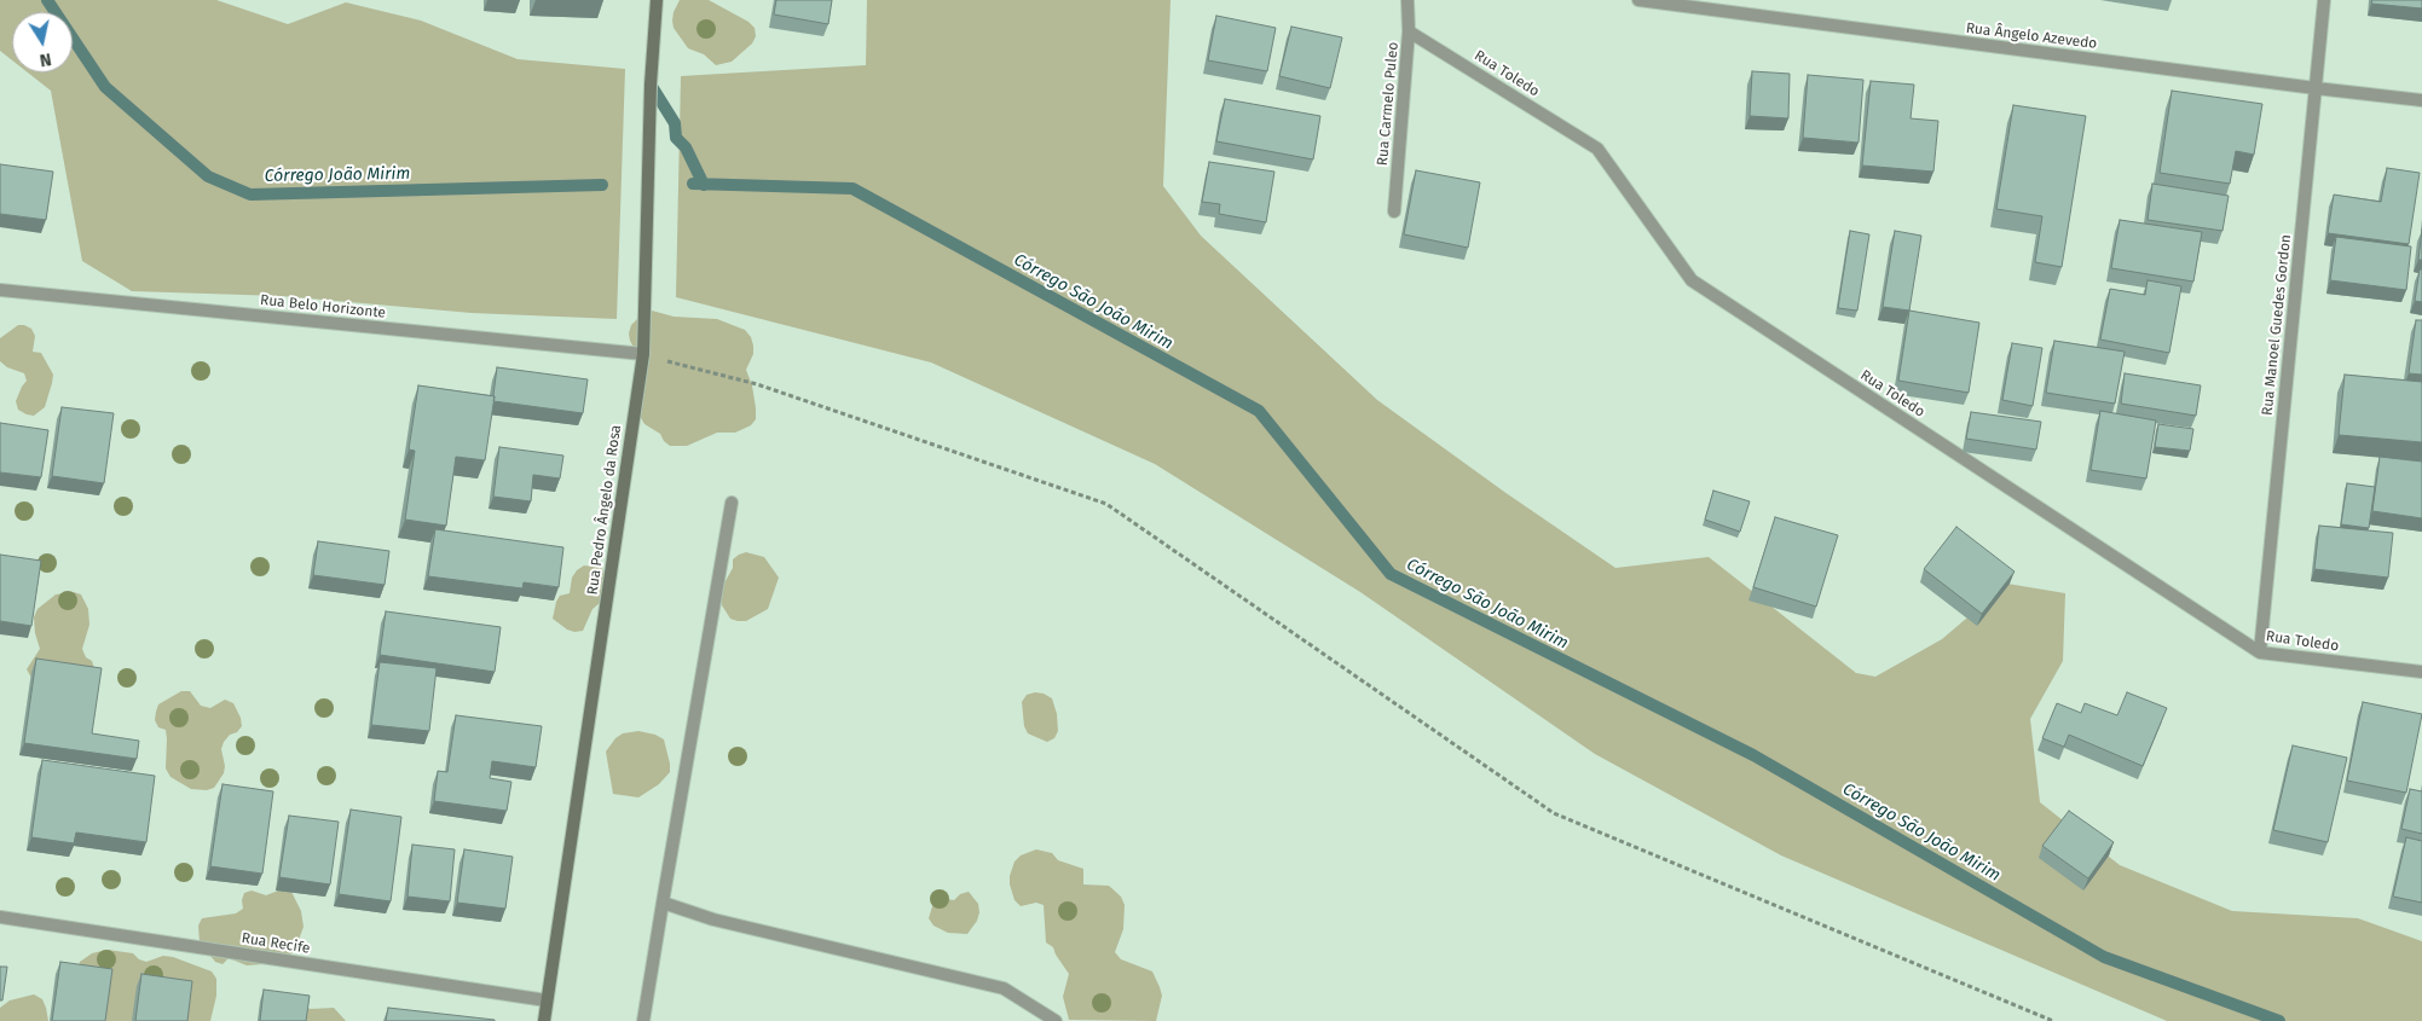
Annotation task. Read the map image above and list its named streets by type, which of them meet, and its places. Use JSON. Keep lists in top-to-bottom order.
{
  "streets": {
    "main road": ["Rua Pedro Ângelo da Rosa"],
    "street": [
      "Rua Ângelo Azevedo",
      "Rua Toledo",
      "Rua Carmelo Puleo",
      "Rua Belo Horizonte",
      "Rua Manoel Guedes Gordon",
      "Rua Recife"
    ]
  },
  "crossings": [
    ["Rua Ângelo Azevedo", "Rua Manoel Guedes Gordon"],
    ["Rua Toledo", "Rua Carmelo Puleo"],
    ["Rua Toledo", "Rua Manoel Guedes Gordon"],
    ["Rua Belo Horizonte", "Rua Pedro Ângelo da Rosa"],
    ["Rua Pedro Ângelo da Rosa", "Rua Recife"]
  ],
  "water": ["Córrego João Mirim", "Córrego São João Mirim"],
  "north": "bottom"
}
